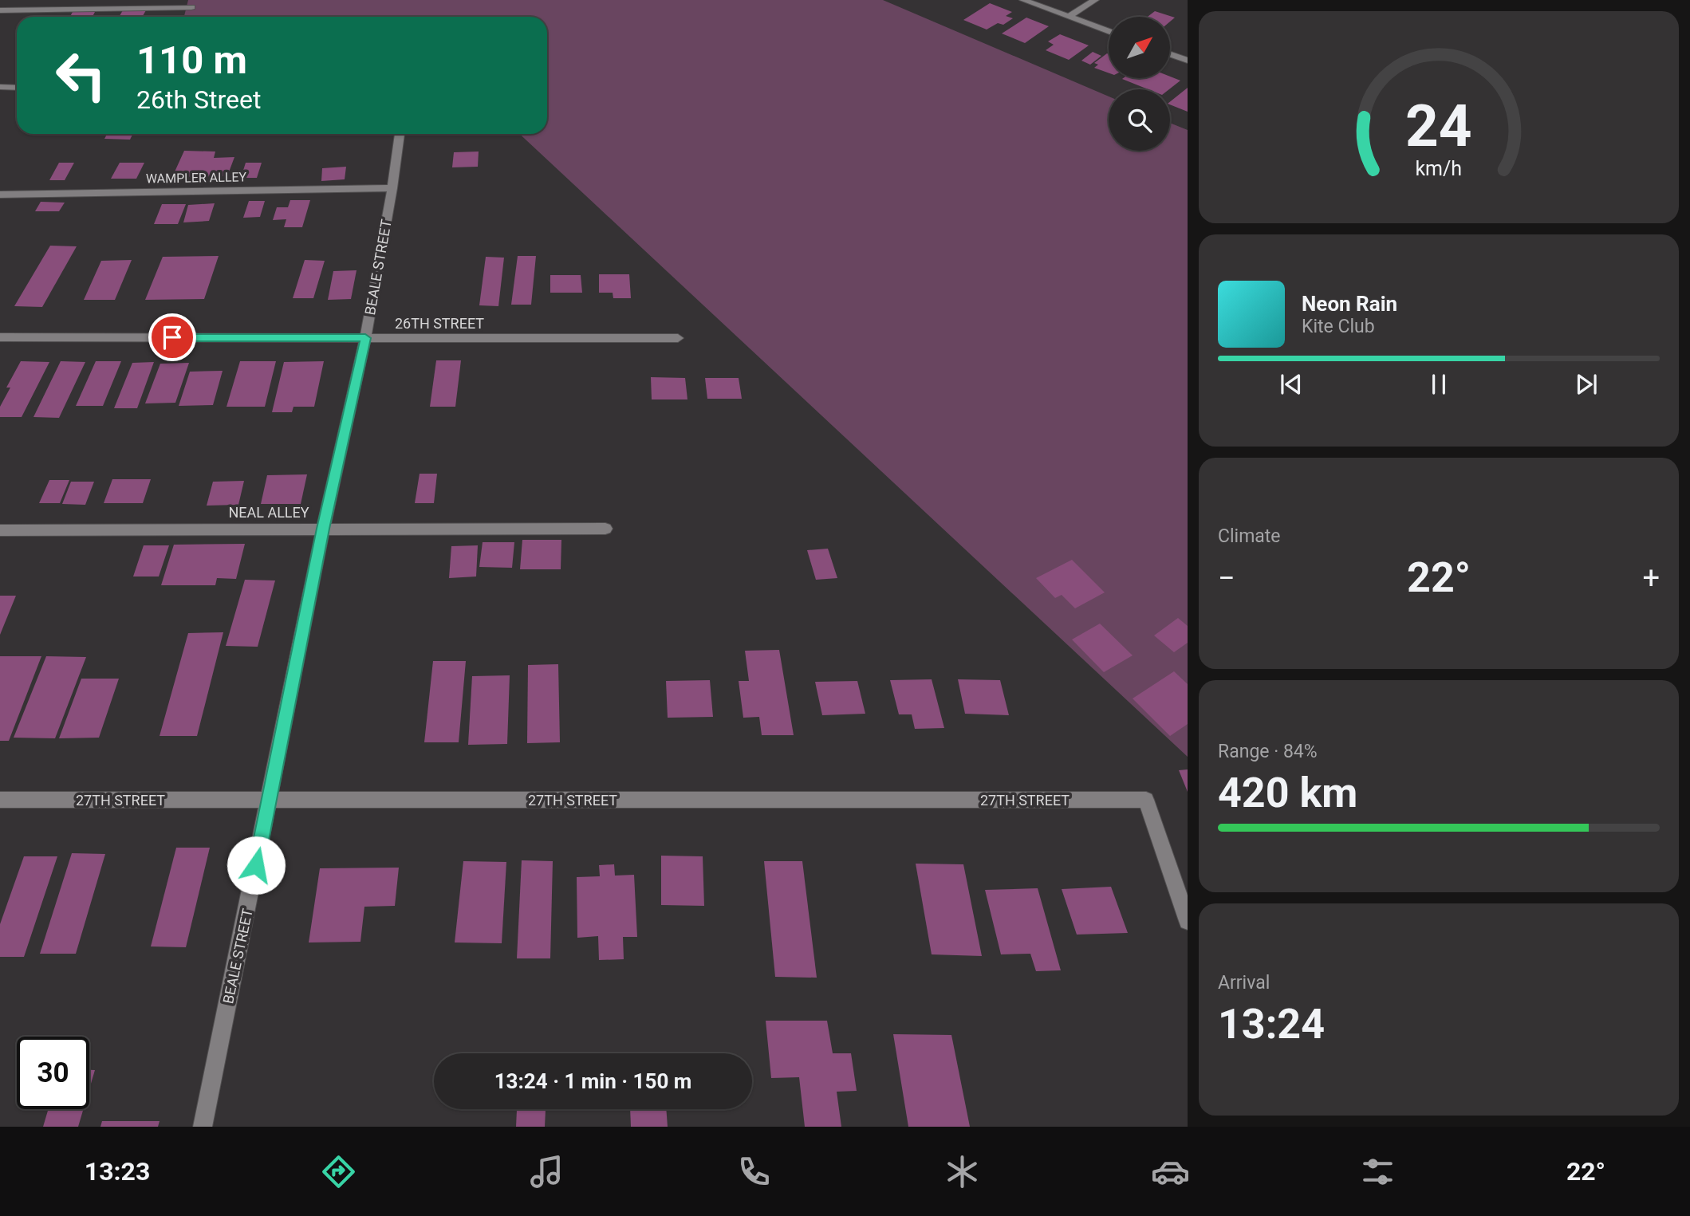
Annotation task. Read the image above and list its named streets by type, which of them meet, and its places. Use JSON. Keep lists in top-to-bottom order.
{
  "streets": {
    "street": [
      "WAMPLER ALLEY",
      "BEALE STREET",
      "26TH STREET",
      "NEAL ALLEY",
      "27TH STREET"
    ]
  },
  "crossings": [
    ["WAMPLER ALLEY", "BEALE STREET"],
    ["BEALE STREET", "26TH STREET"],
    ["BEALE STREET", "NEAL ALLEY"],
    ["BEALE STREET", "27TH STREET"]
  ],
  "north": "top right",
  "page": {
    "turn": ["110 m", "26th Street"],
    "song": ["Neon Rain", "Kite Club"],
    "tile": [
      "Climate",
      ["Range · 84%", "420 km"],
      ["Arrival", "13:24"]
    ],
    "heat": ["−", "22°", "+"],
    "limit": "30",
    "trip": "13:24 · 1 min · 150 m",
    "tabs": ["13:23", "22°"],
    "gauge": ["24", "km/h"]
  }
}
